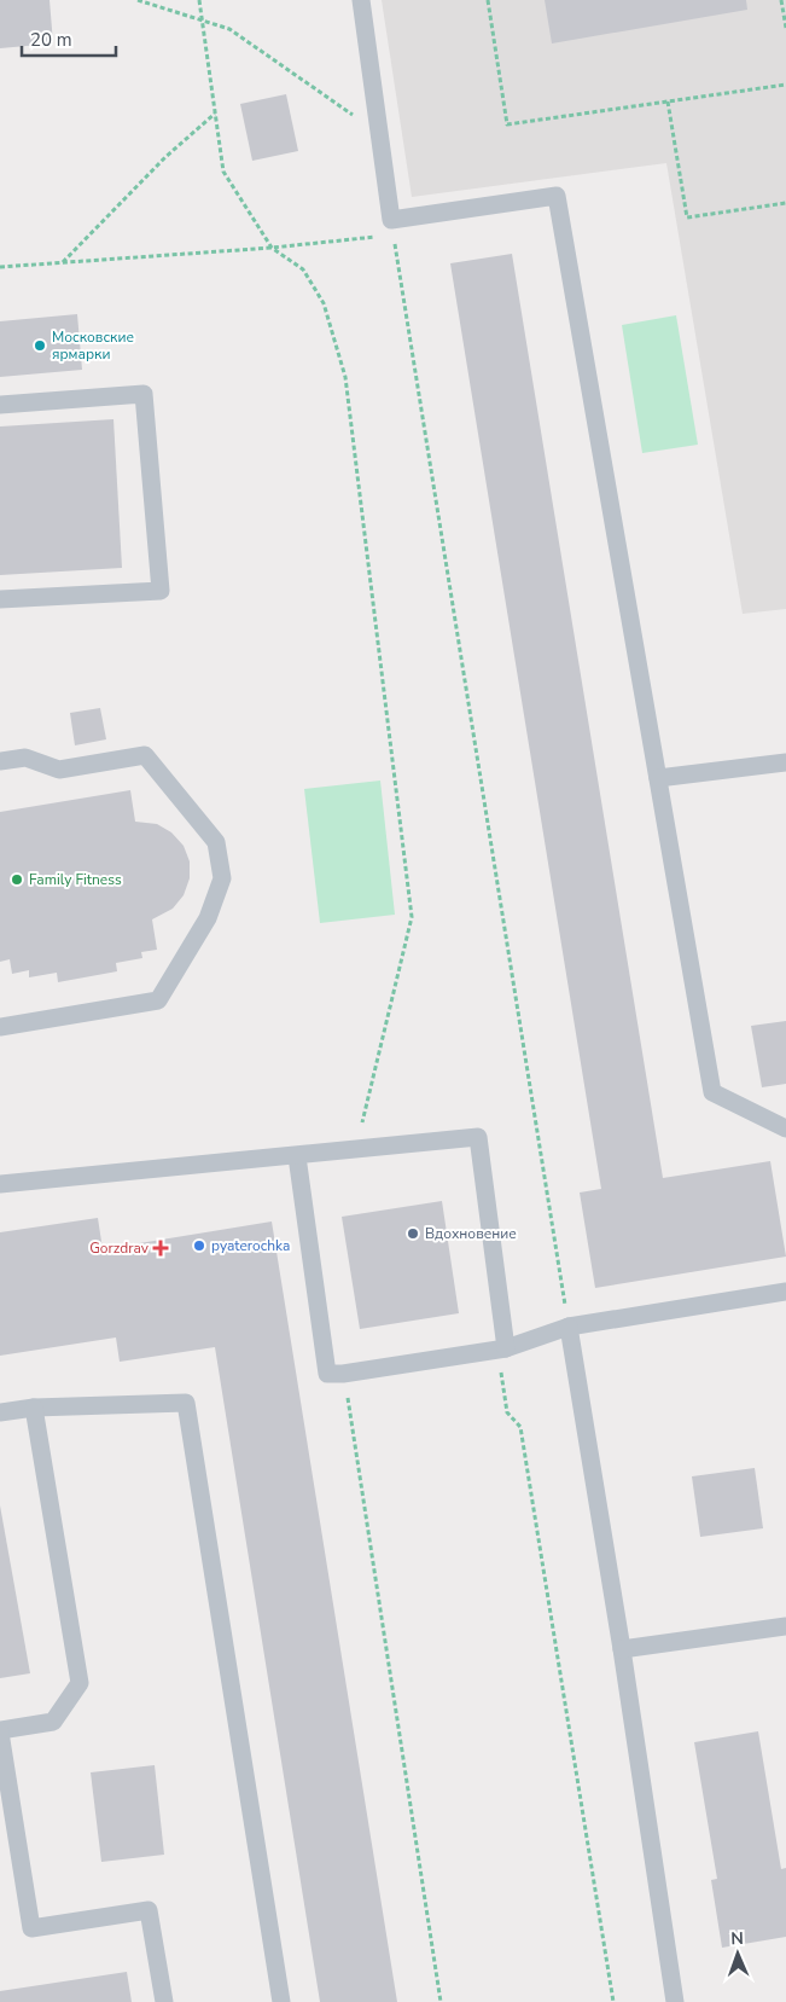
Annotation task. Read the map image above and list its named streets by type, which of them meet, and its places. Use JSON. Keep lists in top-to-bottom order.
{
  "places": {
    "other": [
      "Московские ярмарки",
      "Family Fitness",
      "Вдохновение",
      "pyaterochka"
    ],
    "health": ["Gorzdrav"]
  },
  "scale_bar": "20 m",
  "north": "top"
}
